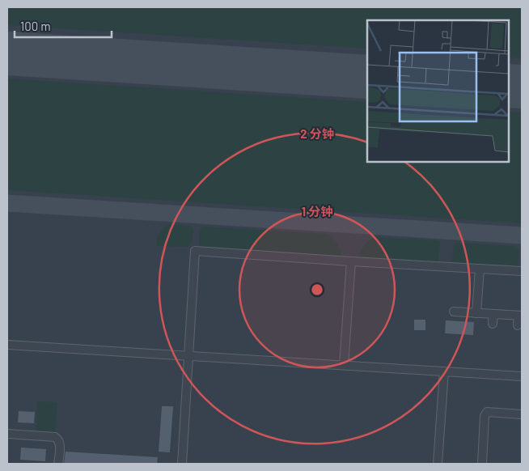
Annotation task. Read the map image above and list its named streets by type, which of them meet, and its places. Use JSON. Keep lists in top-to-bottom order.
{
  "scale_bar": "100 m",
  "rings": ["2 分钟", "1 分钟"]
}
